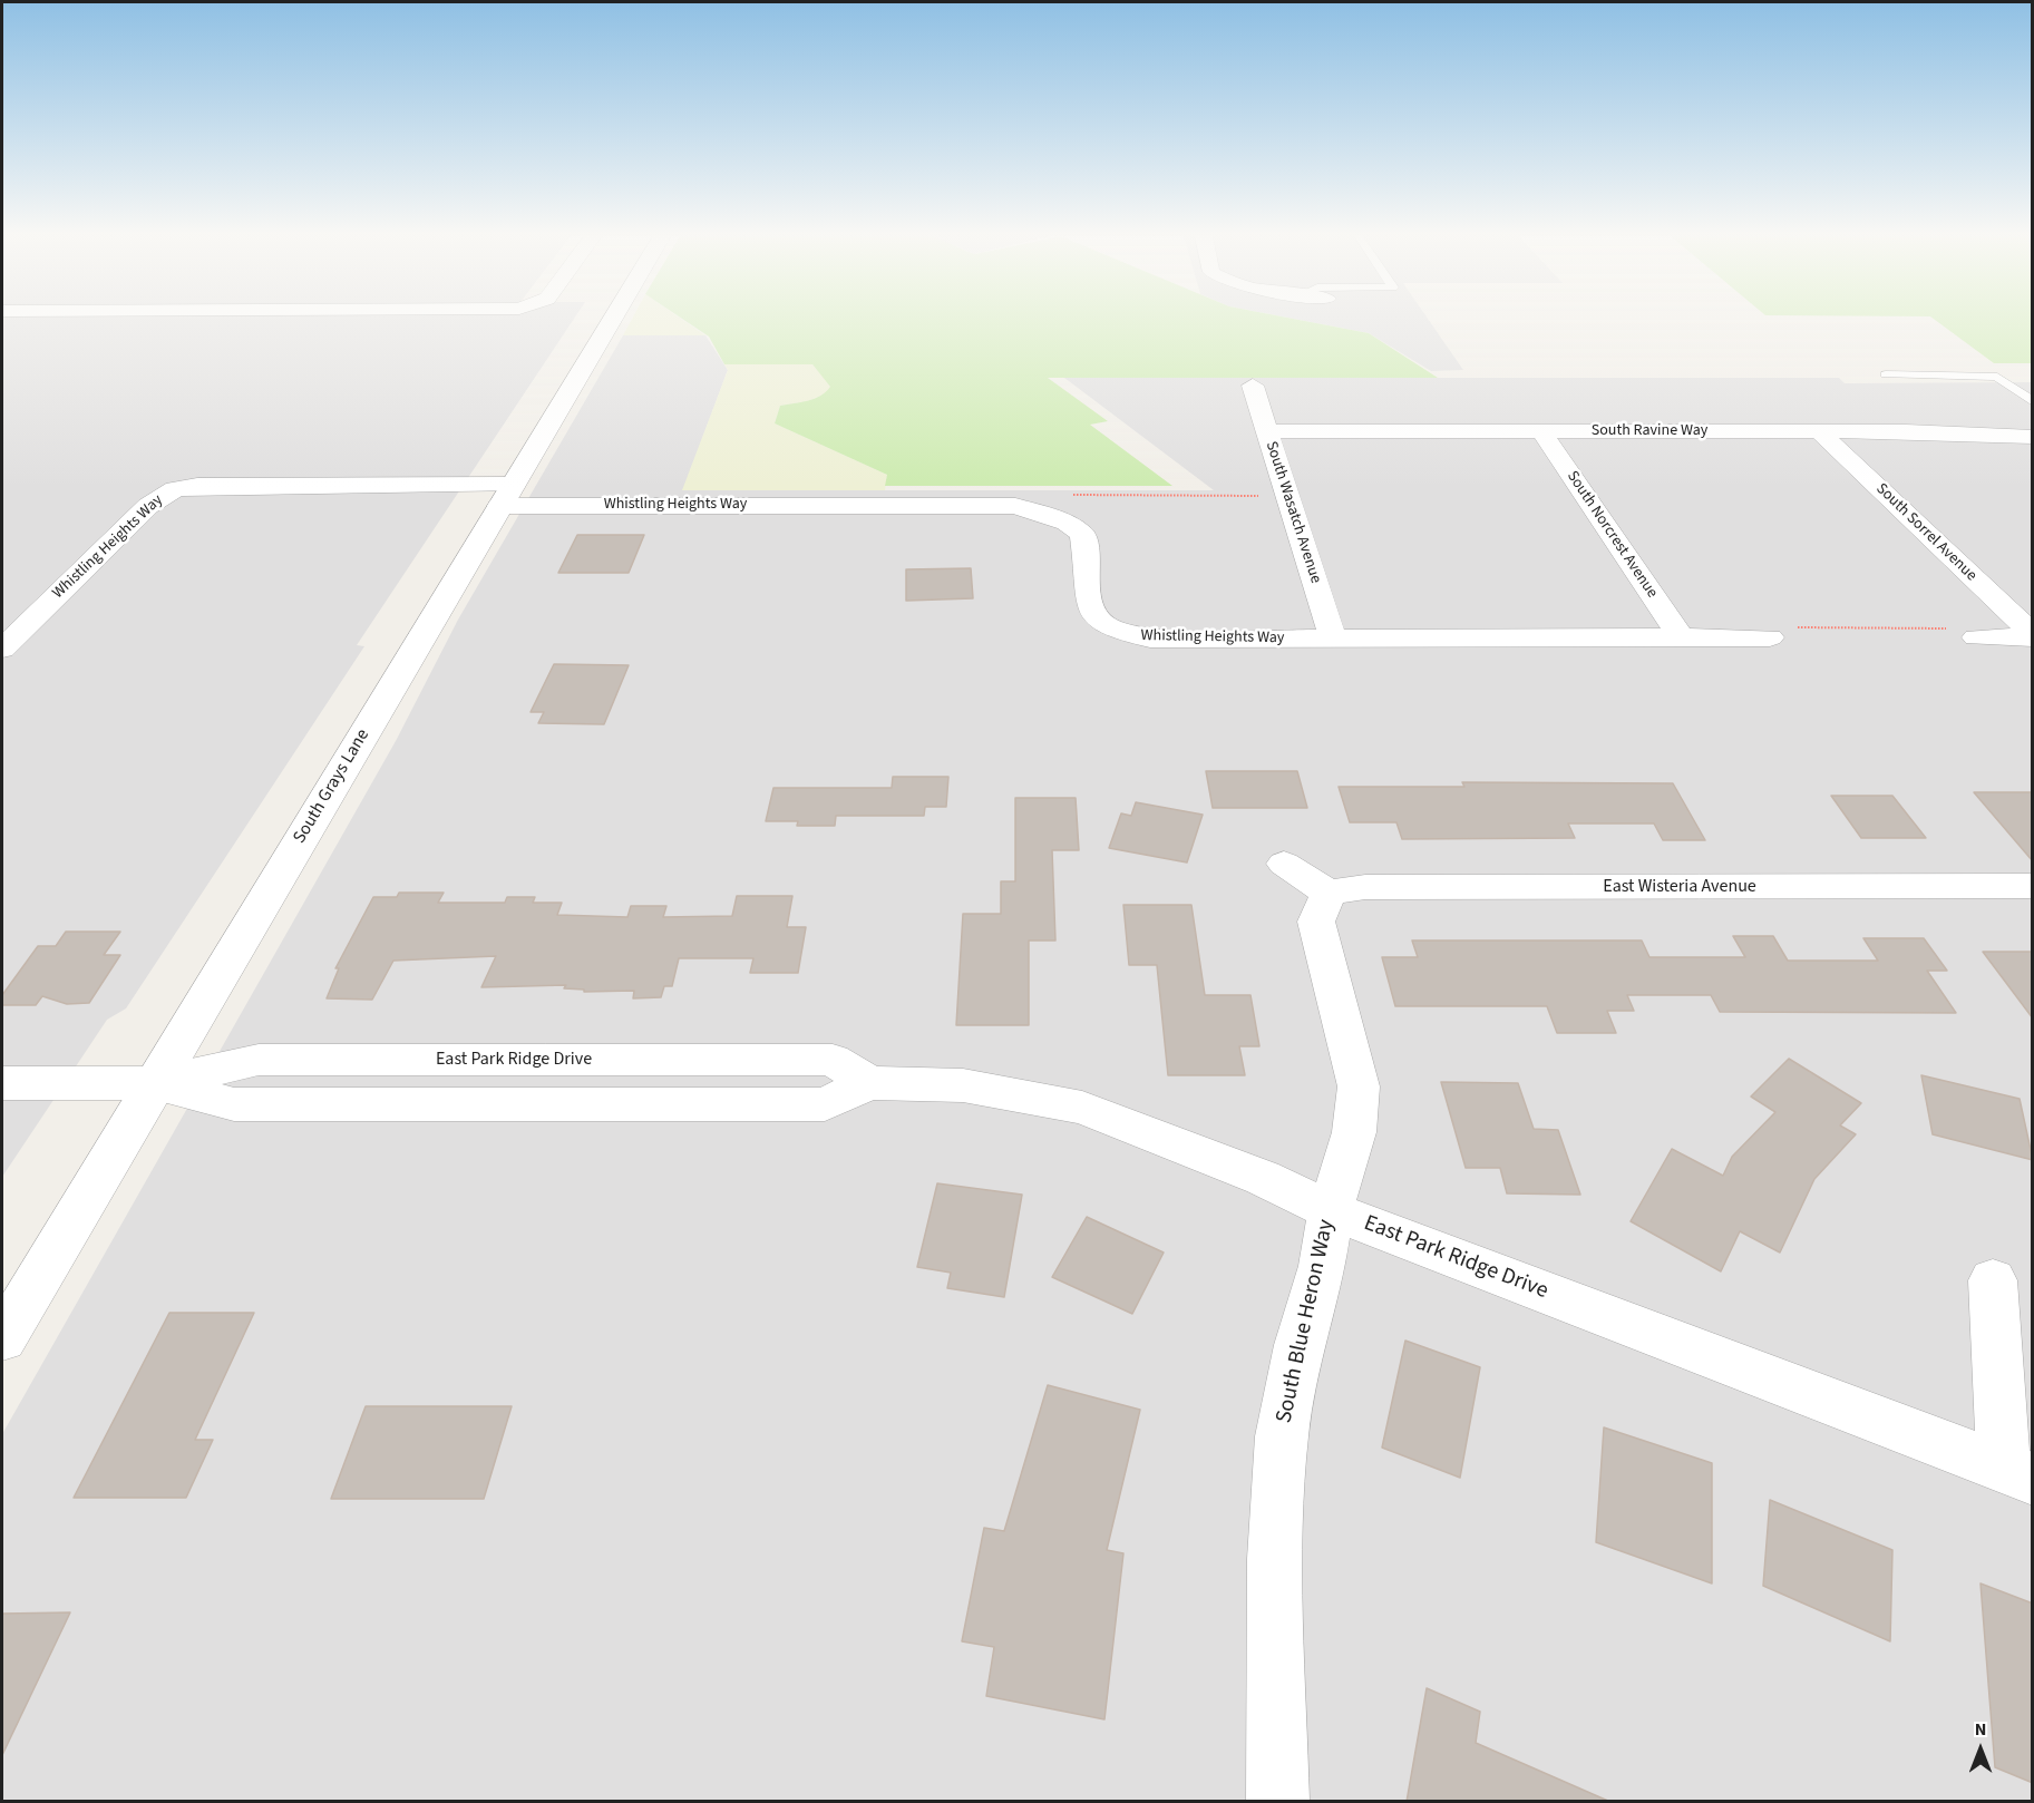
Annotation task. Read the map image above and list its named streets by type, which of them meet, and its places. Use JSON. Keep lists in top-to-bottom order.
{
  "streets": {
    "street": [
      "South Ravine Way",
      "Whistling Heights Way",
      "South Wasatch Avenue",
      "South Sorrel Avenue",
      "South Norcrest Avenue",
      "South Grays Lane",
      "East Wisteria Avenue",
      "East Park Ridge Drive",
      "South Blue Heron Way"
    ]
  },
  "crossings": [
    ["South Ravine Way", "South Wasatch Avenue"],
    ["South Ravine Way", "South Sorrel Avenue"],
    ["South Ravine Way", "South Norcrest Avenue"],
    ["Whistling Heights Way", "South Wasatch Avenue"],
    ["Whistling Heights Way", "South Norcrest Avenue"],
    ["Whistling Heights Way", "South Grays Lane"],
    ["South Grays Lane", "East Park Ridge Drive"],
    ["East Wisteria Avenue", "South Blue Heron Way"],
    ["East Park Ridge Drive", "South Blue Heron Way"]
  ],
  "north": "top"
}
